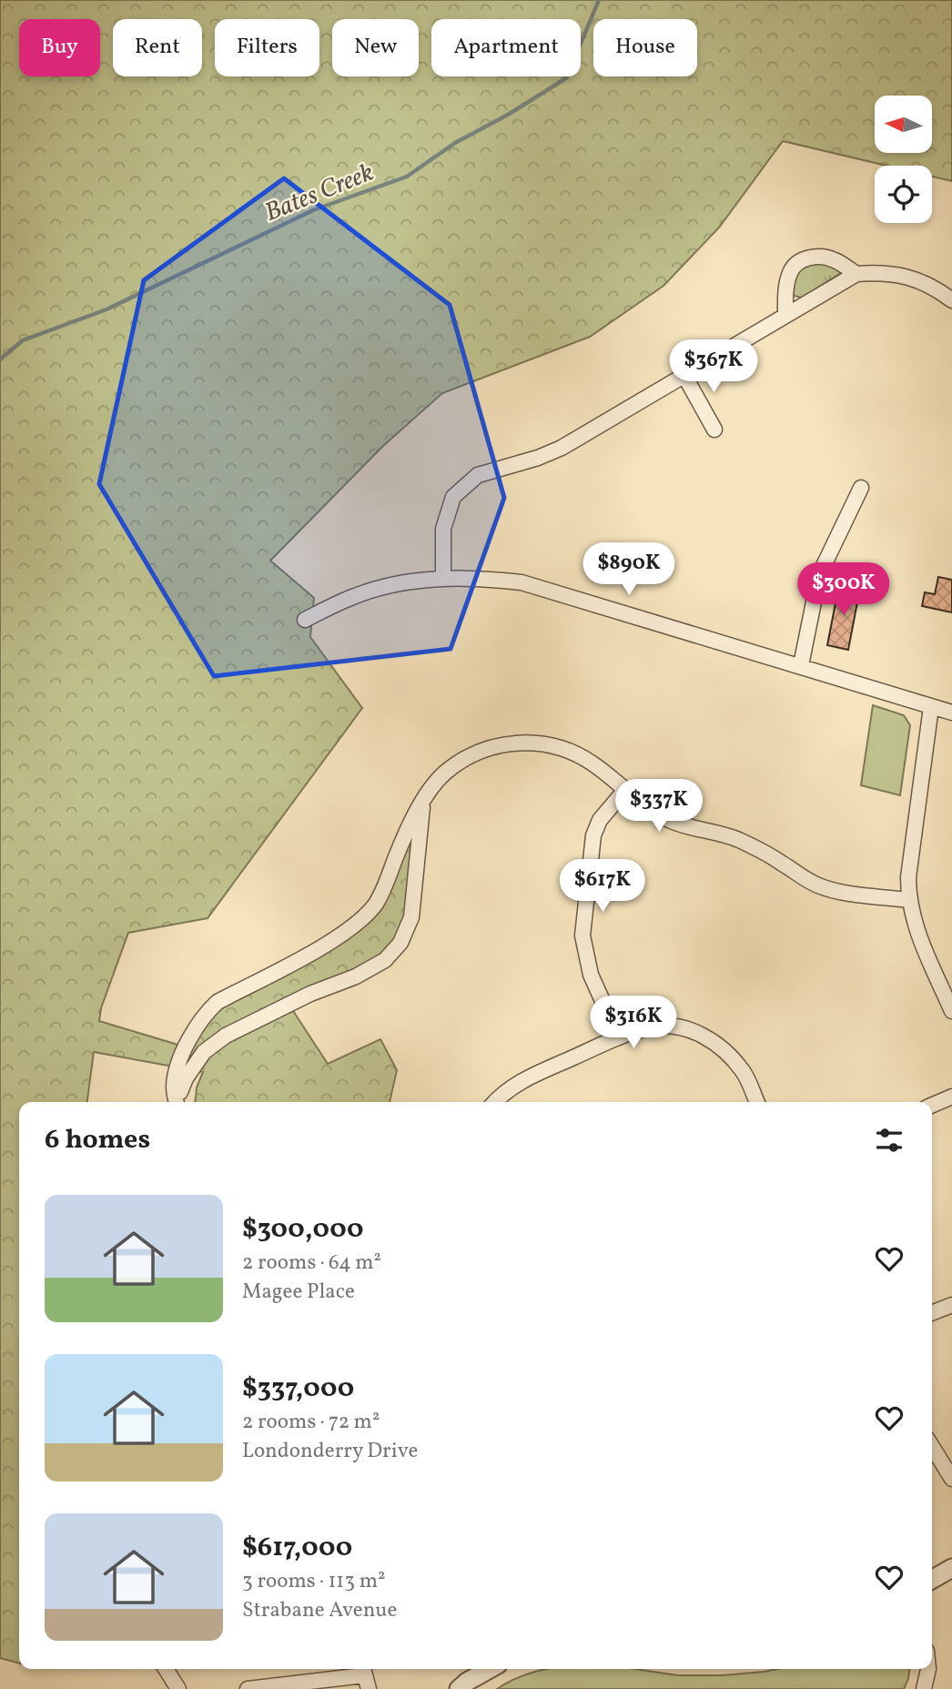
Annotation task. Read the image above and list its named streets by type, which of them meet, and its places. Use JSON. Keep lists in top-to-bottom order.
{
  "water": ["Bates Creek"],
  "north": "left",
  "page": {
    "chip": [
      "Buy",
      "Rent",
      "Filters",
      "New",
      "Apartment",
      "House"
    ],
    "price": [
      "$367K",
      "$890K",
      "$300K",
      "$337K",
      "$617K",
      "$316K"
    ],
    "heading": "6 homes",
    "list": [
      {
        "name": "$300,000",
        "note": "2 rooms · 64 m² · Magee Place"
      },
      {
        "name": "$337,000",
        "note": "2 rooms · 72 m² · Londonderry Drive"
      },
      {
        "name": "$617,000",
        "note": "3 rooms · 113 m² · Strabane Avenue"
      }
    ]
  }
}
